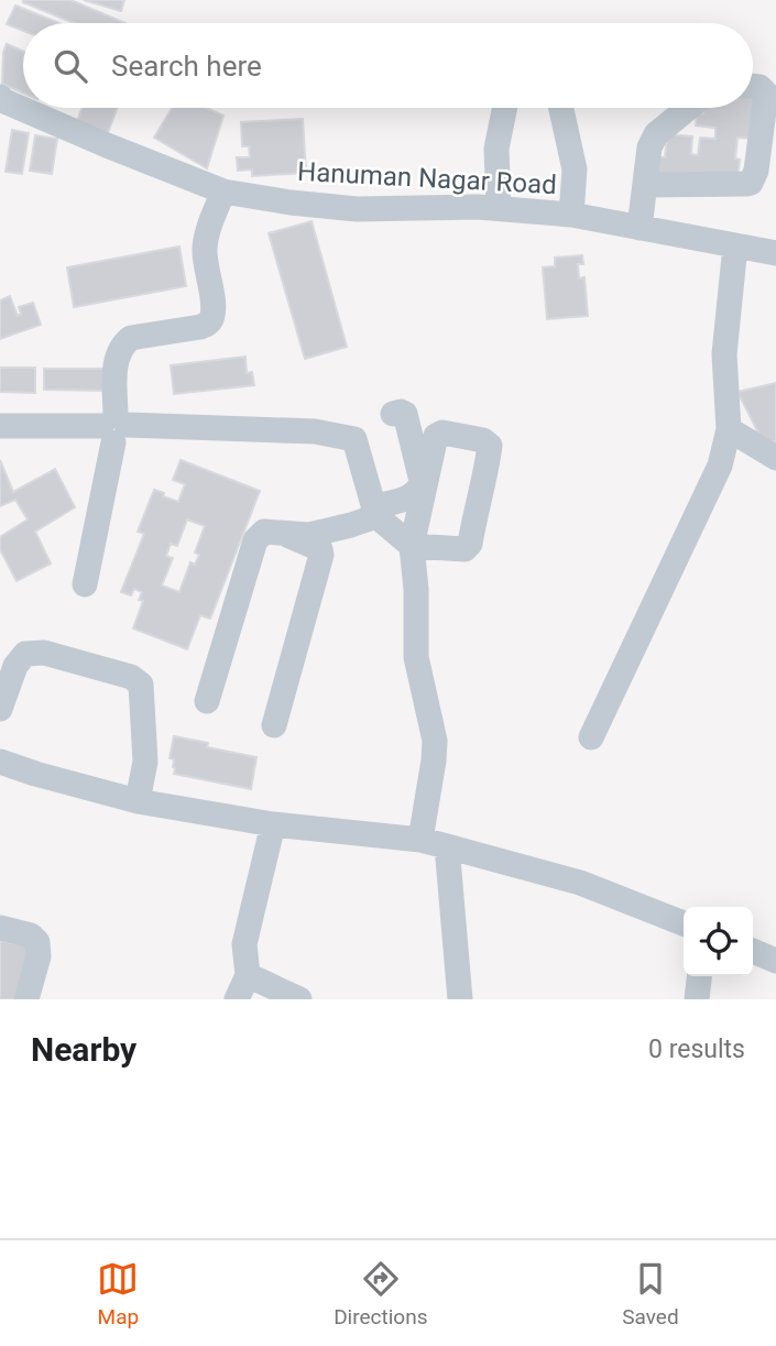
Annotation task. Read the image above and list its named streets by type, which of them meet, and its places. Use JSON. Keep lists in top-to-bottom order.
{
  "streets": {
    "street": ["Hanuman Nagar Road"]
  },
  "page": {
    "search": "Search here",
    "heading": ["Nearby", "0 results"],
    "nav": ["Map", "Directions", "Saved"]
  }
}
